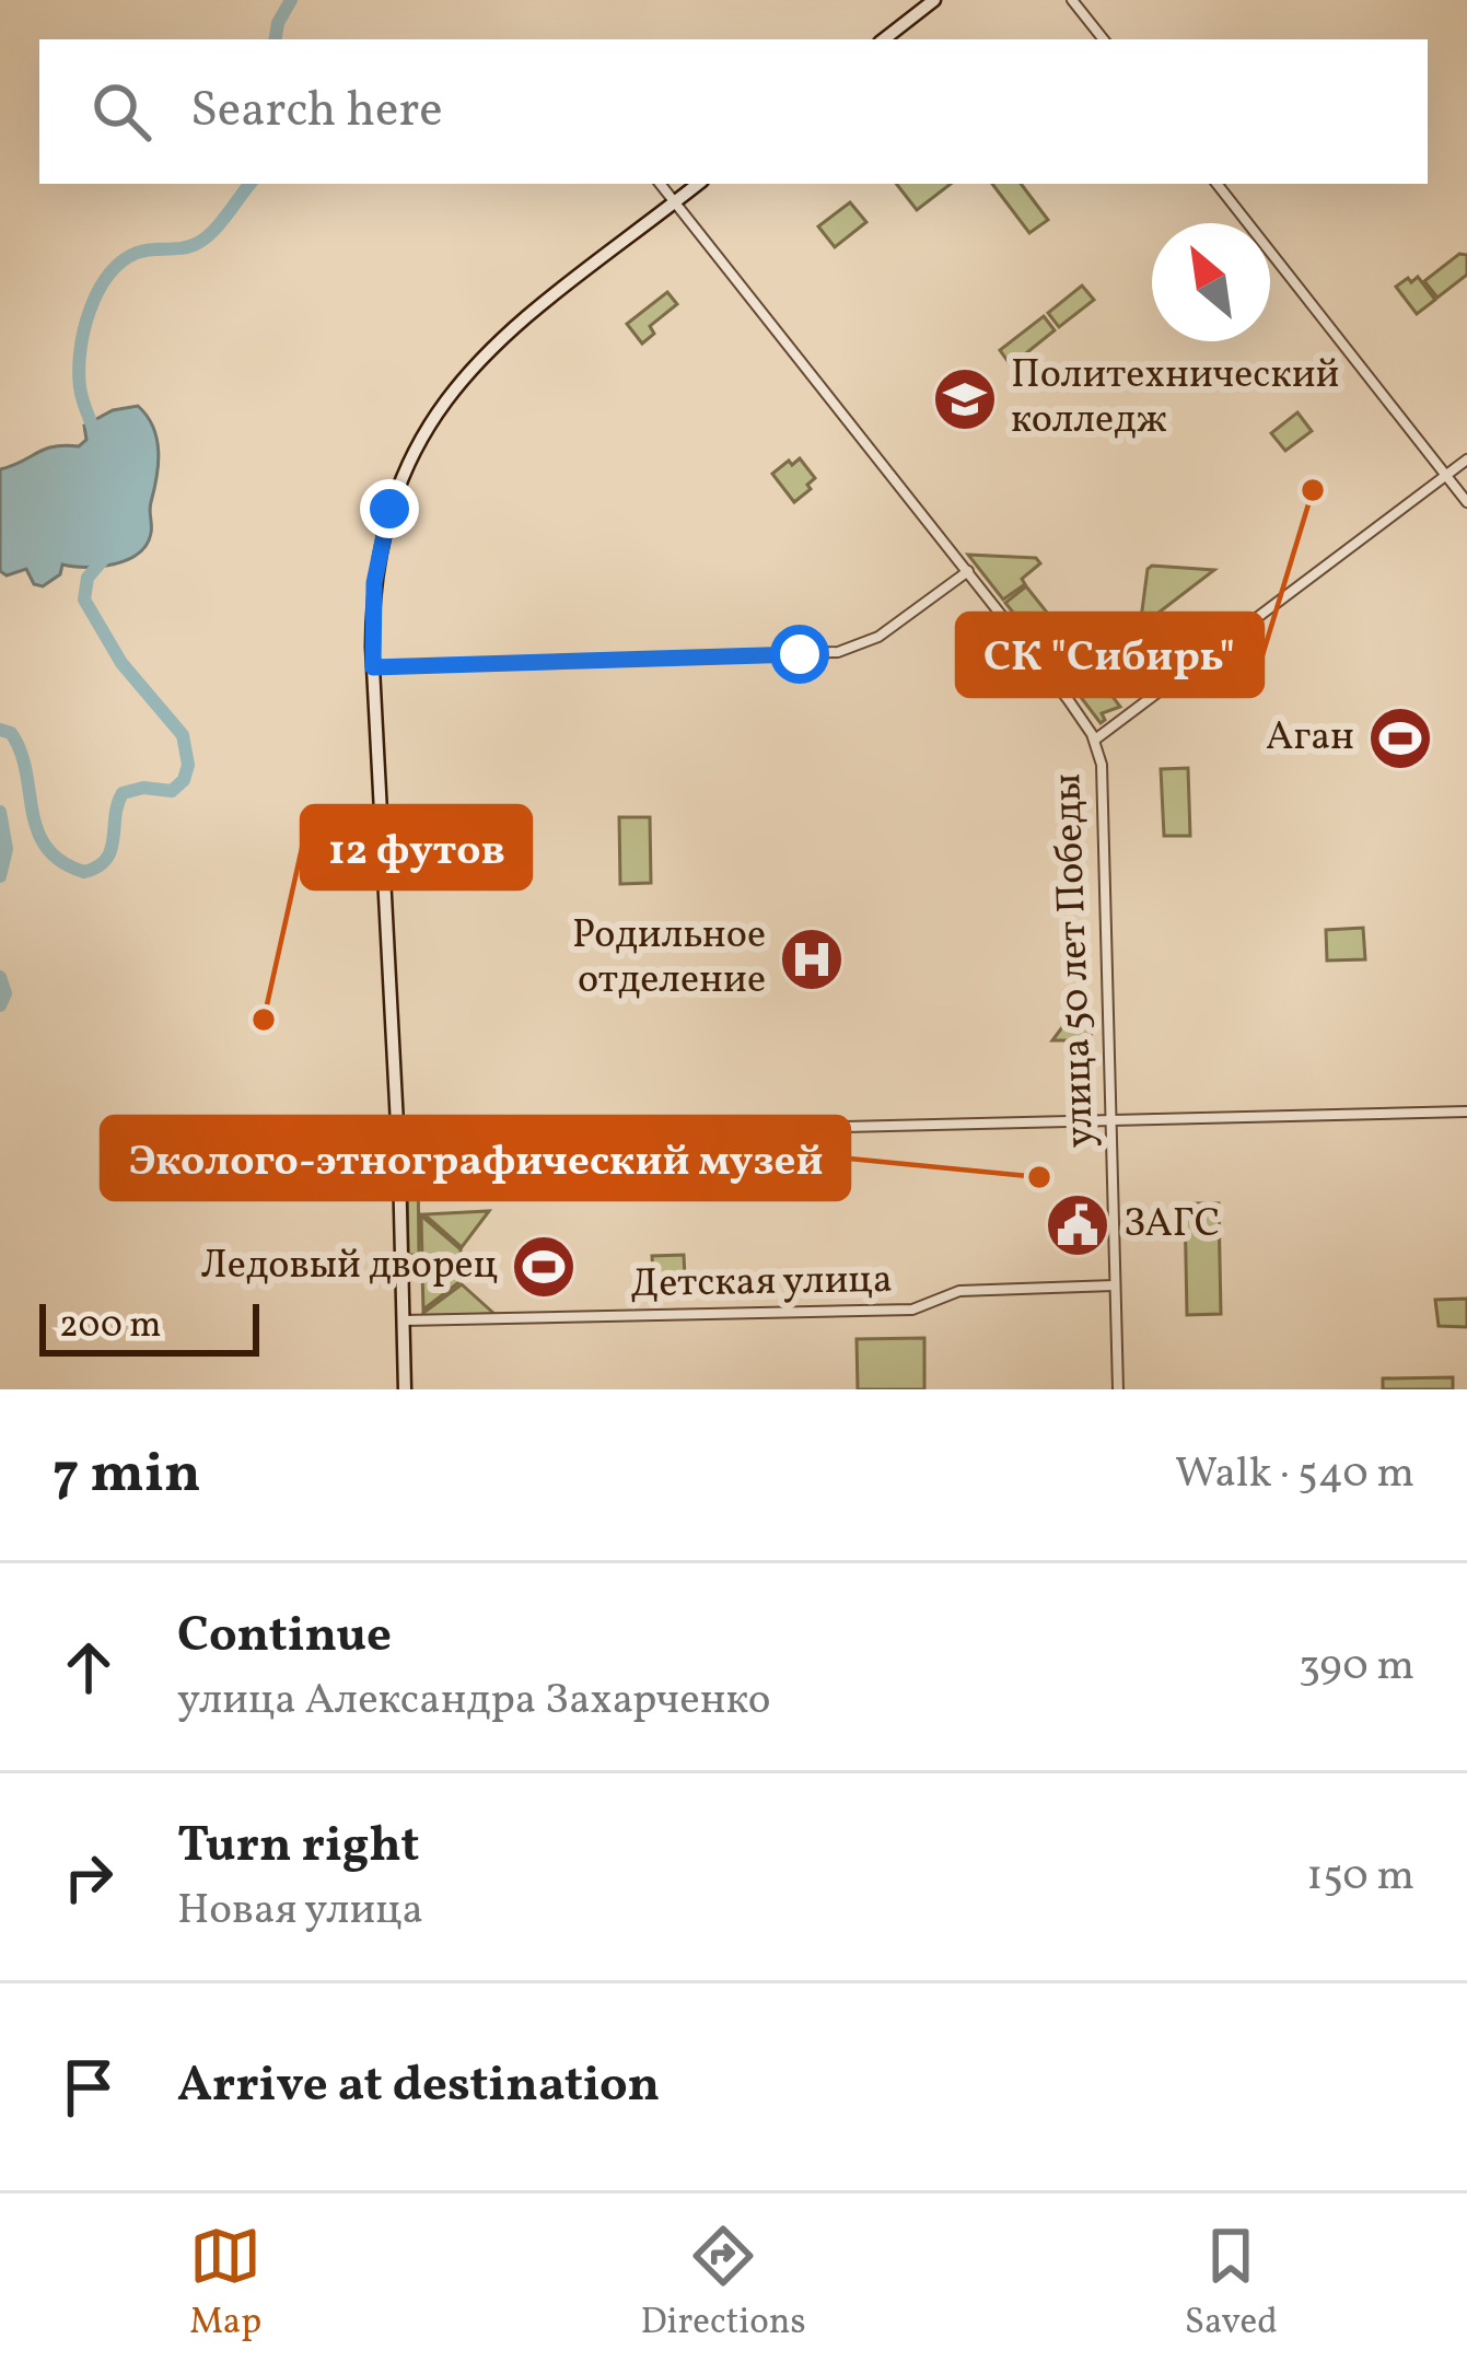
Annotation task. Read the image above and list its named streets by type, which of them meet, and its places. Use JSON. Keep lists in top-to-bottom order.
{
  "streets": {
    "street": ["улица 50 лет Победы", "Детская улица"]
  },
  "crossings": [
    ["улица 50 лет Победы", "Детская улица"]
  ],
  "places": {
    "school or university": ["Политехнический колледж"],
    "other": ["СК \"Сибирь\"", "12 футов", "Эколого-этнографический музей"],
    "sports": ["Аган", "Ледовый дворец"],
    "hospital": ["Родильное отделение"],
    "public building": ["ЗАГС"]
  },
  "scale_bar": "200 m",
  "north": "top left",
  "page": {
    "search": "Search here",
    "scale": "200 m",
    "heading": ["7 min", "Walk · 540 m"],
    "list": [
      ["Continue", "улица Александра Захарченко", "390 m"],
      ["Turn right", "Новая улица", "150 m"],
      "Arrive at destination"
    ],
    "nav": ["Map", "Directions", "Saved"]
  }
}
